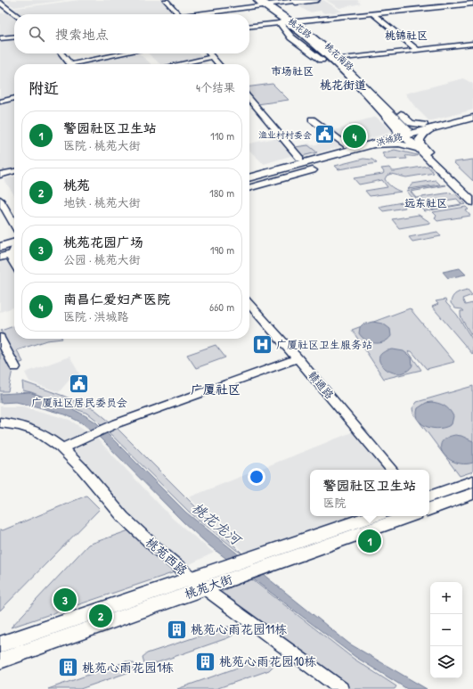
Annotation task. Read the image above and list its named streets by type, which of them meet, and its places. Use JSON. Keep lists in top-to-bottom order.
{
  "streets": {
    "highway": ["洪城路"],
    "main road": ["桃花路", "桃苑大街"],
    "street": ["赣通路", "桃苑西路"]
  },
  "crossings": [
    ["桃花路", "洪城路"],
    ["桃苑西路", "桃苑大街"]
  ],
  "districts": [
    "桃锦社区",
    "市场社区",
    "桃花街道",
    "远东社区",
    "广厦社区"
  ],
  "water": ["桃花龙河"],
  "places": {
    "public building": ["渔业村村委会", "广厦社区居民委员会"],
    "hospital": ["广厦社区卫生服务站"],
    "building": ["桃苑心雨花园11栋", "桃苑心雨花园10栋", "桃苑心雨花园1栋"]
  },
  "page": {
    "search": "搜索地点",
    "heading": ["附近", "4个结果"],
    "list": [
      {
        "mark": "1",
        "name": "警园社区卫生站",
        "note": "医院 · 桃苑大街",
        "value": "110 m"
      },
      {
        "mark": "2",
        "name": "桃苑",
        "note": "地铁 · 桃苑大街",
        "value": "180 m"
      },
      {
        "mark": "3",
        "name": "桃苑花园广场",
        "note": "公园 · 桃苑大街",
        "value": "190 m"
      },
      {
        "mark": "4",
        "name": "南昌仁爱妇产医院",
        "note": "医院 · 洪城路",
        "value": "660 m"
      }
    ],
    "pins": [
      "4",
      "1",
      "3",
      "2"
    ],
    "popup": ["警园社区卫生站", "医院"],
    "map_buttons": ["+", "−"]
  }
}
